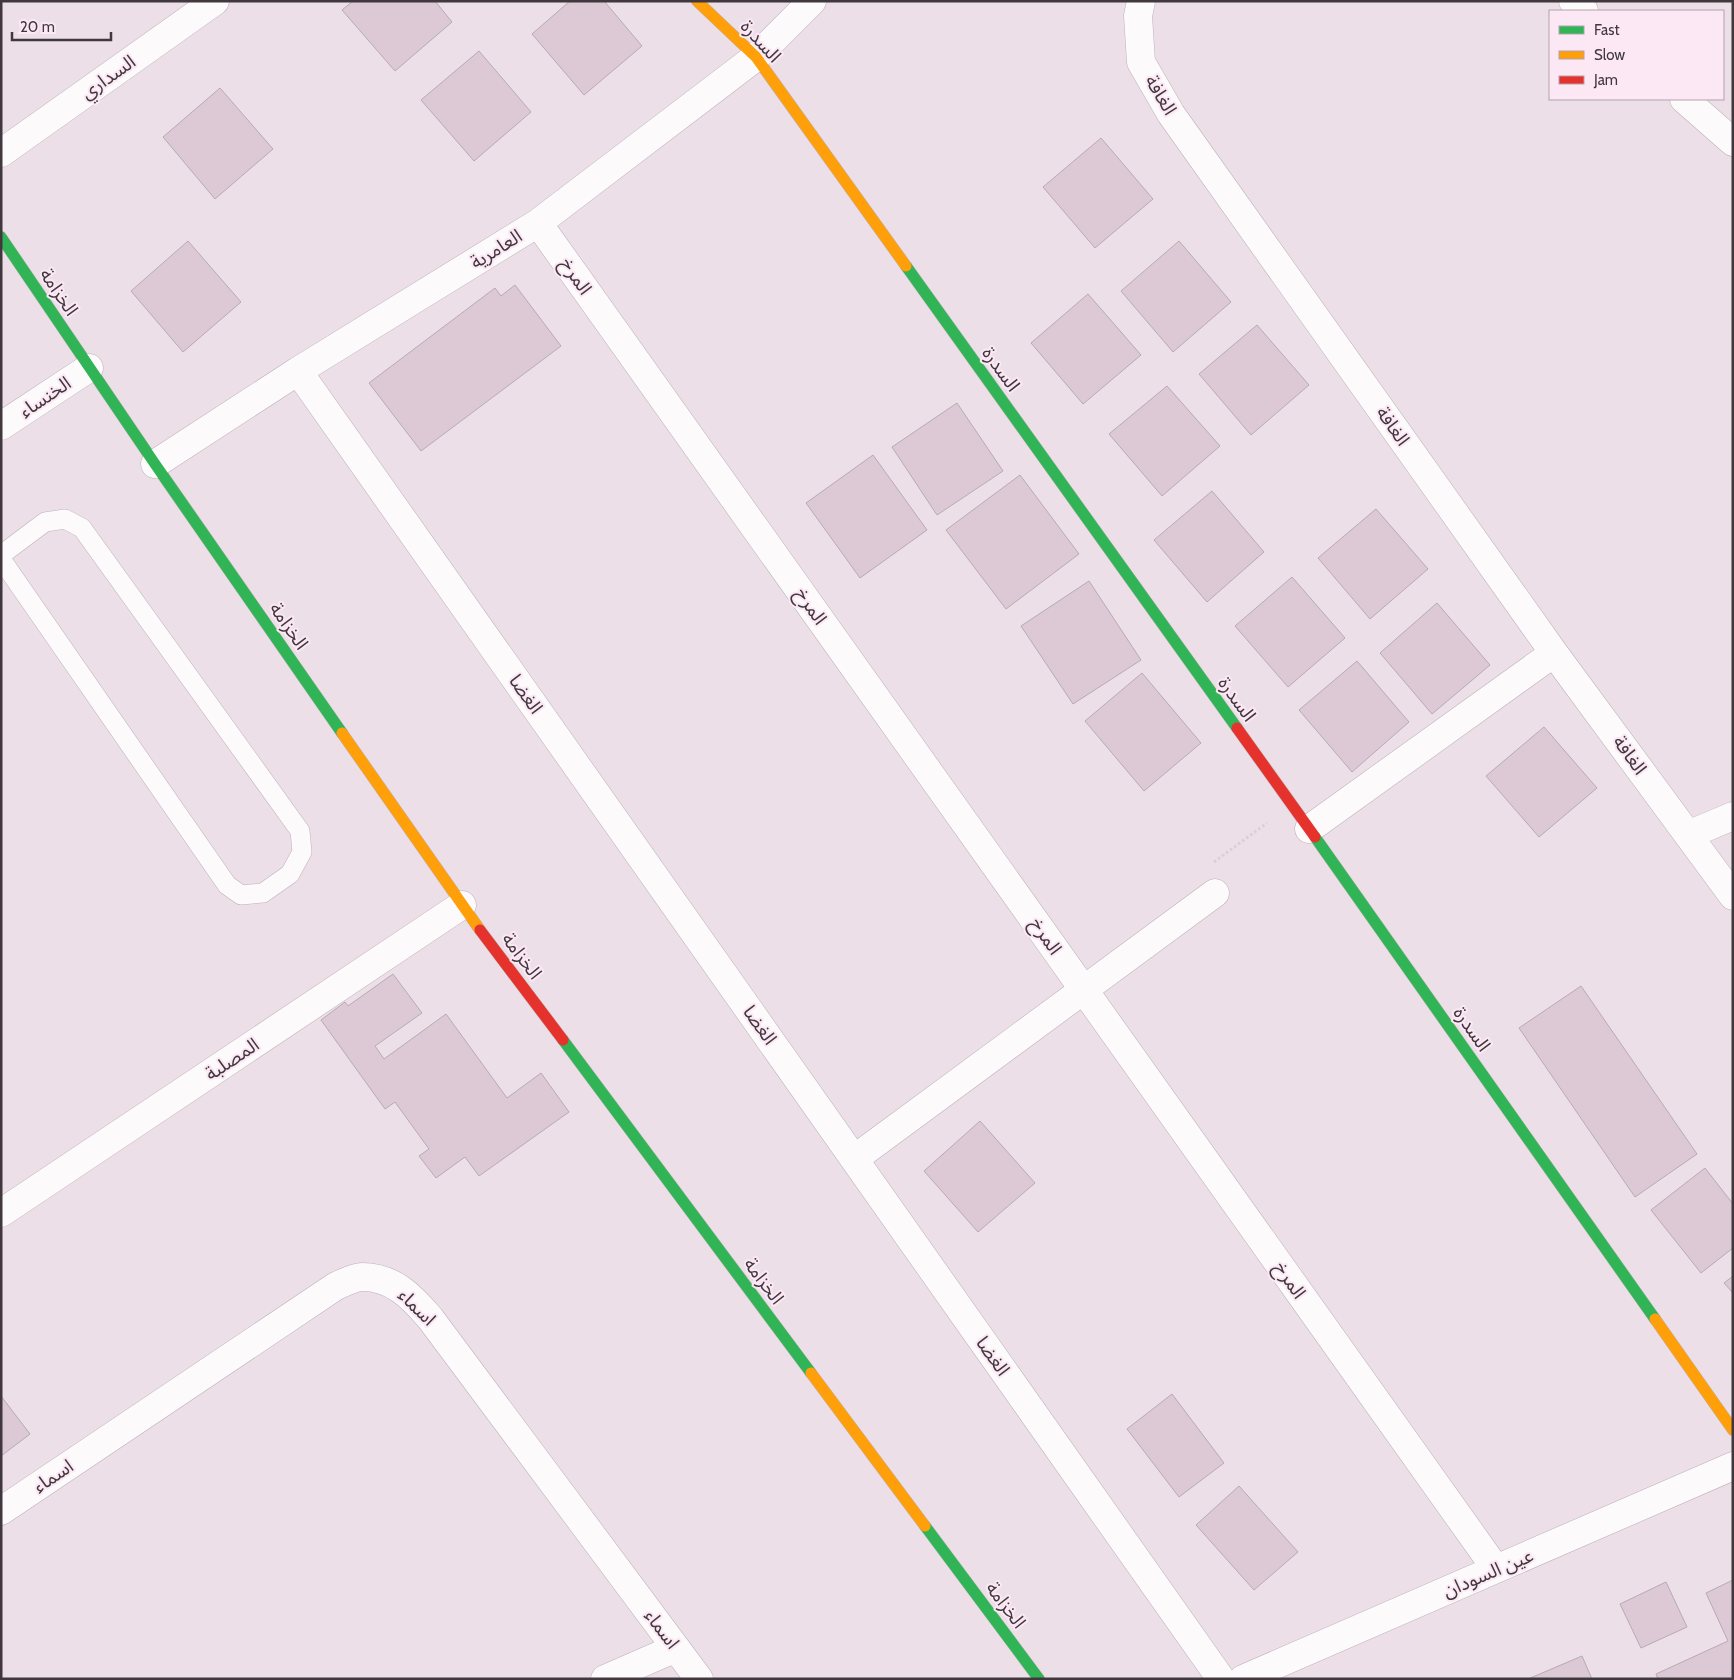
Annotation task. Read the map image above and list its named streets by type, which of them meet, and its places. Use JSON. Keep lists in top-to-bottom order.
{
  "streets": {
    "street": [
      "السدرة",
      "السداري",
      "الغافة",
      "العامرية",
      "المرخ",
      "الخزامة",
      "الخنساء",
      "الغضا",
      "المصلبة",
      "اسماء",
      "عين السودان"
    ]
  },
  "crossings": [
    ["السدرة", "العامرية"],
    ["العامرية", "المرخ"],
    ["العامرية", "الخزامة"],
    ["العامرية", "الغضا"],
    ["المرخ", "عين السودان"],
    ["الخزامة", "الخنساء"],
    ["الخزامة", "المصلبة"]
  ],
  "legend": ["Fast", "Slow", "Jam"],
  "scale_bar": "20 m"
}
